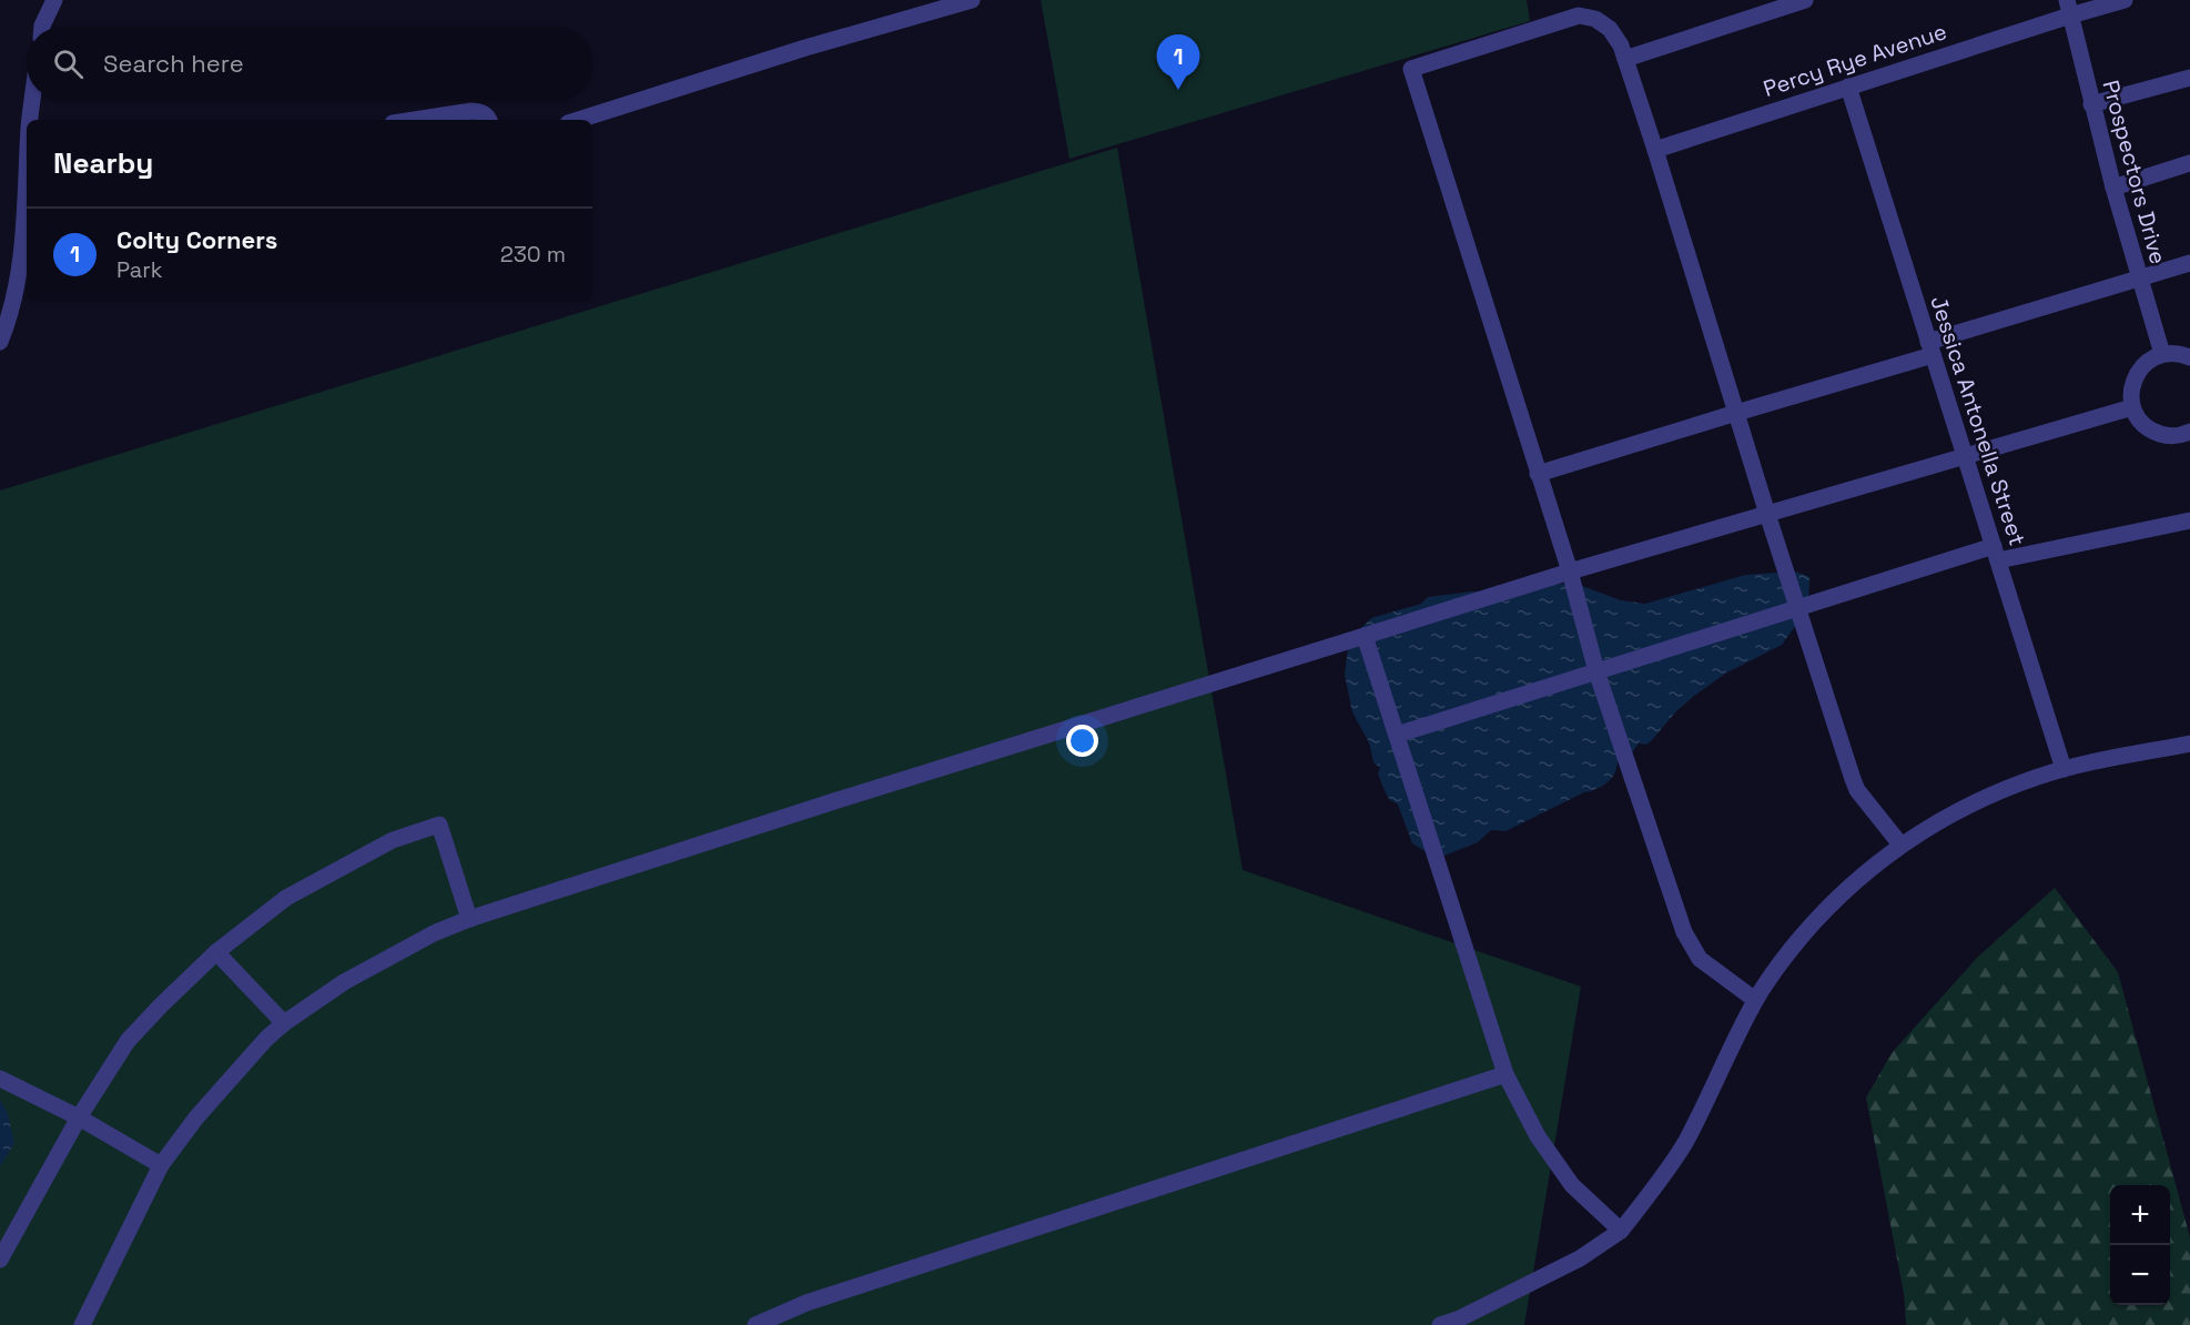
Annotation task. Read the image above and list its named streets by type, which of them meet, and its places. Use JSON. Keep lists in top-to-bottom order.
{
  "streets": {
    "street": ["Percy Rye Avenue", "Prospectors Drive", "Jessica Antonella Street"]
  },
  "crossings": [
    ["Percy Rye Avenue", "Prospectors Drive"],
    ["Percy Rye Avenue", "Jessica Antonella Street"]
  ],
  "page": {
    "search": "Search here",
    "pins": "1",
    "heading": "Nearby",
    "list": [
      {
        "mark": "1",
        "name": "Colty Corners",
        "note": "Park",
        "value": "230 m"
      }
    ],
    "map_buttons": ["+", "−"]
  }
}
